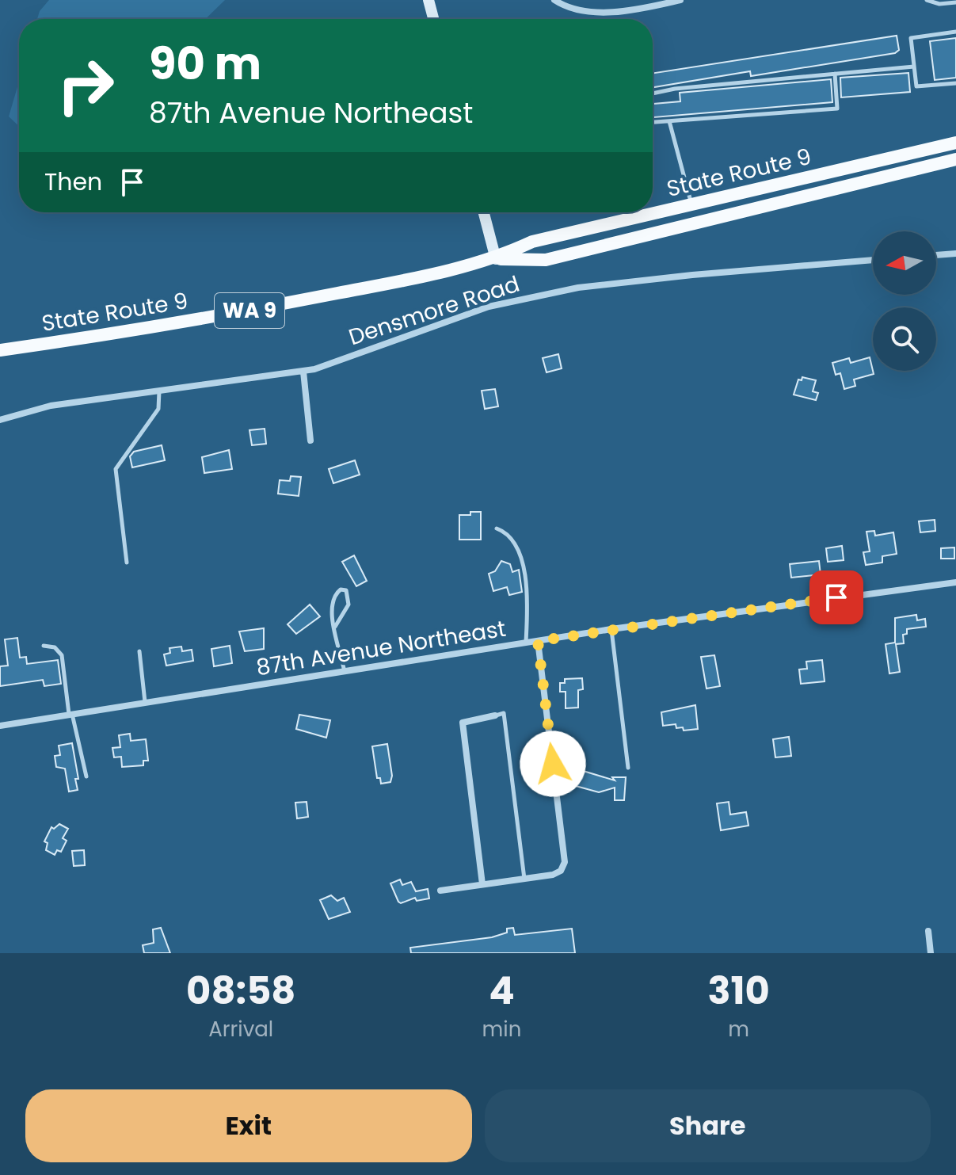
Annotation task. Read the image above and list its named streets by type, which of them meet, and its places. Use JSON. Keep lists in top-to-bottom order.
{
  "streets": {
    "main road": ["State Route 9", "WA 9"],
    "street": ["Densmore Road", "87th Avenue Northeast"]
  },
  "north": "left",
  "page": {
    "turn": ["90 m", "87th Avenue Northeast"],
    "then": "Then",
    "eta": [
      "08:58",
      "Arrival",
      "4",
      "min",
      "310",
      "m"
    ],
    "buttons": ["Exit", "Share"]
  }
}
